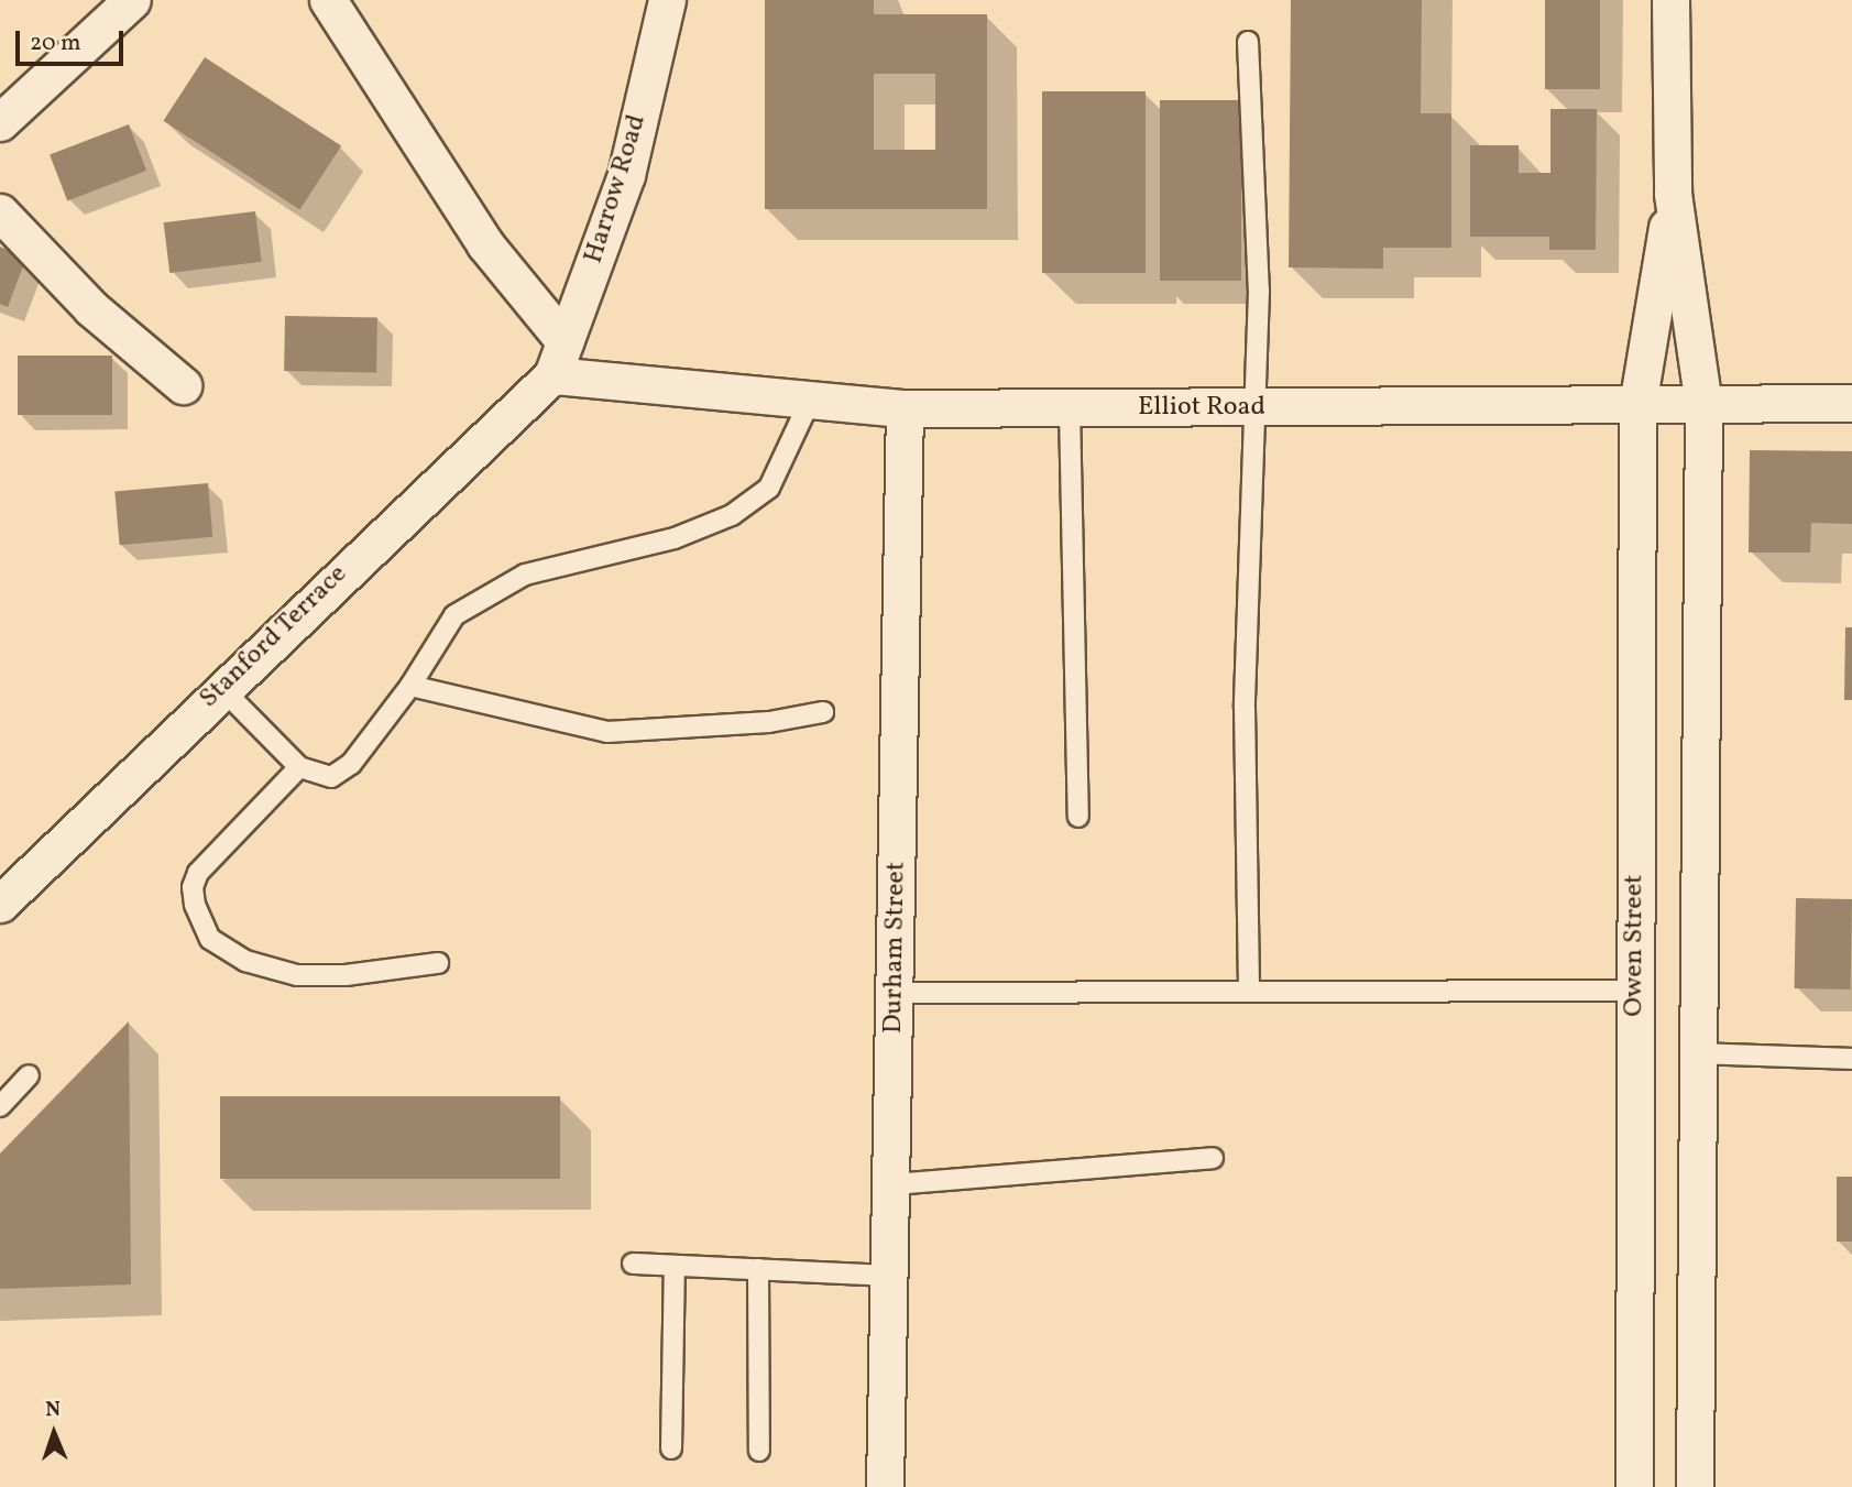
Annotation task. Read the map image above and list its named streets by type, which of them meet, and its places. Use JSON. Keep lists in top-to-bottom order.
{
  "streets": {
    "street": [
      "Harrow Road",
      "Elliot Road",
      "Stanford Terrace",
      "Owen Street",
      "Durham Street"
    ]
  },
  "crossings": [
    ["Harrow Road", "Elliot Road"],
    ["Harrow Road", "Stanford Terrace"],
    ["Elliot Road", "Stanford Terrace"],
    ["Elliot Road", "Owen Street"],
    ["Elliot Road", "Durham Street"]
  ],
  "scale_bar": "20 m",
  "north": "top"
}
